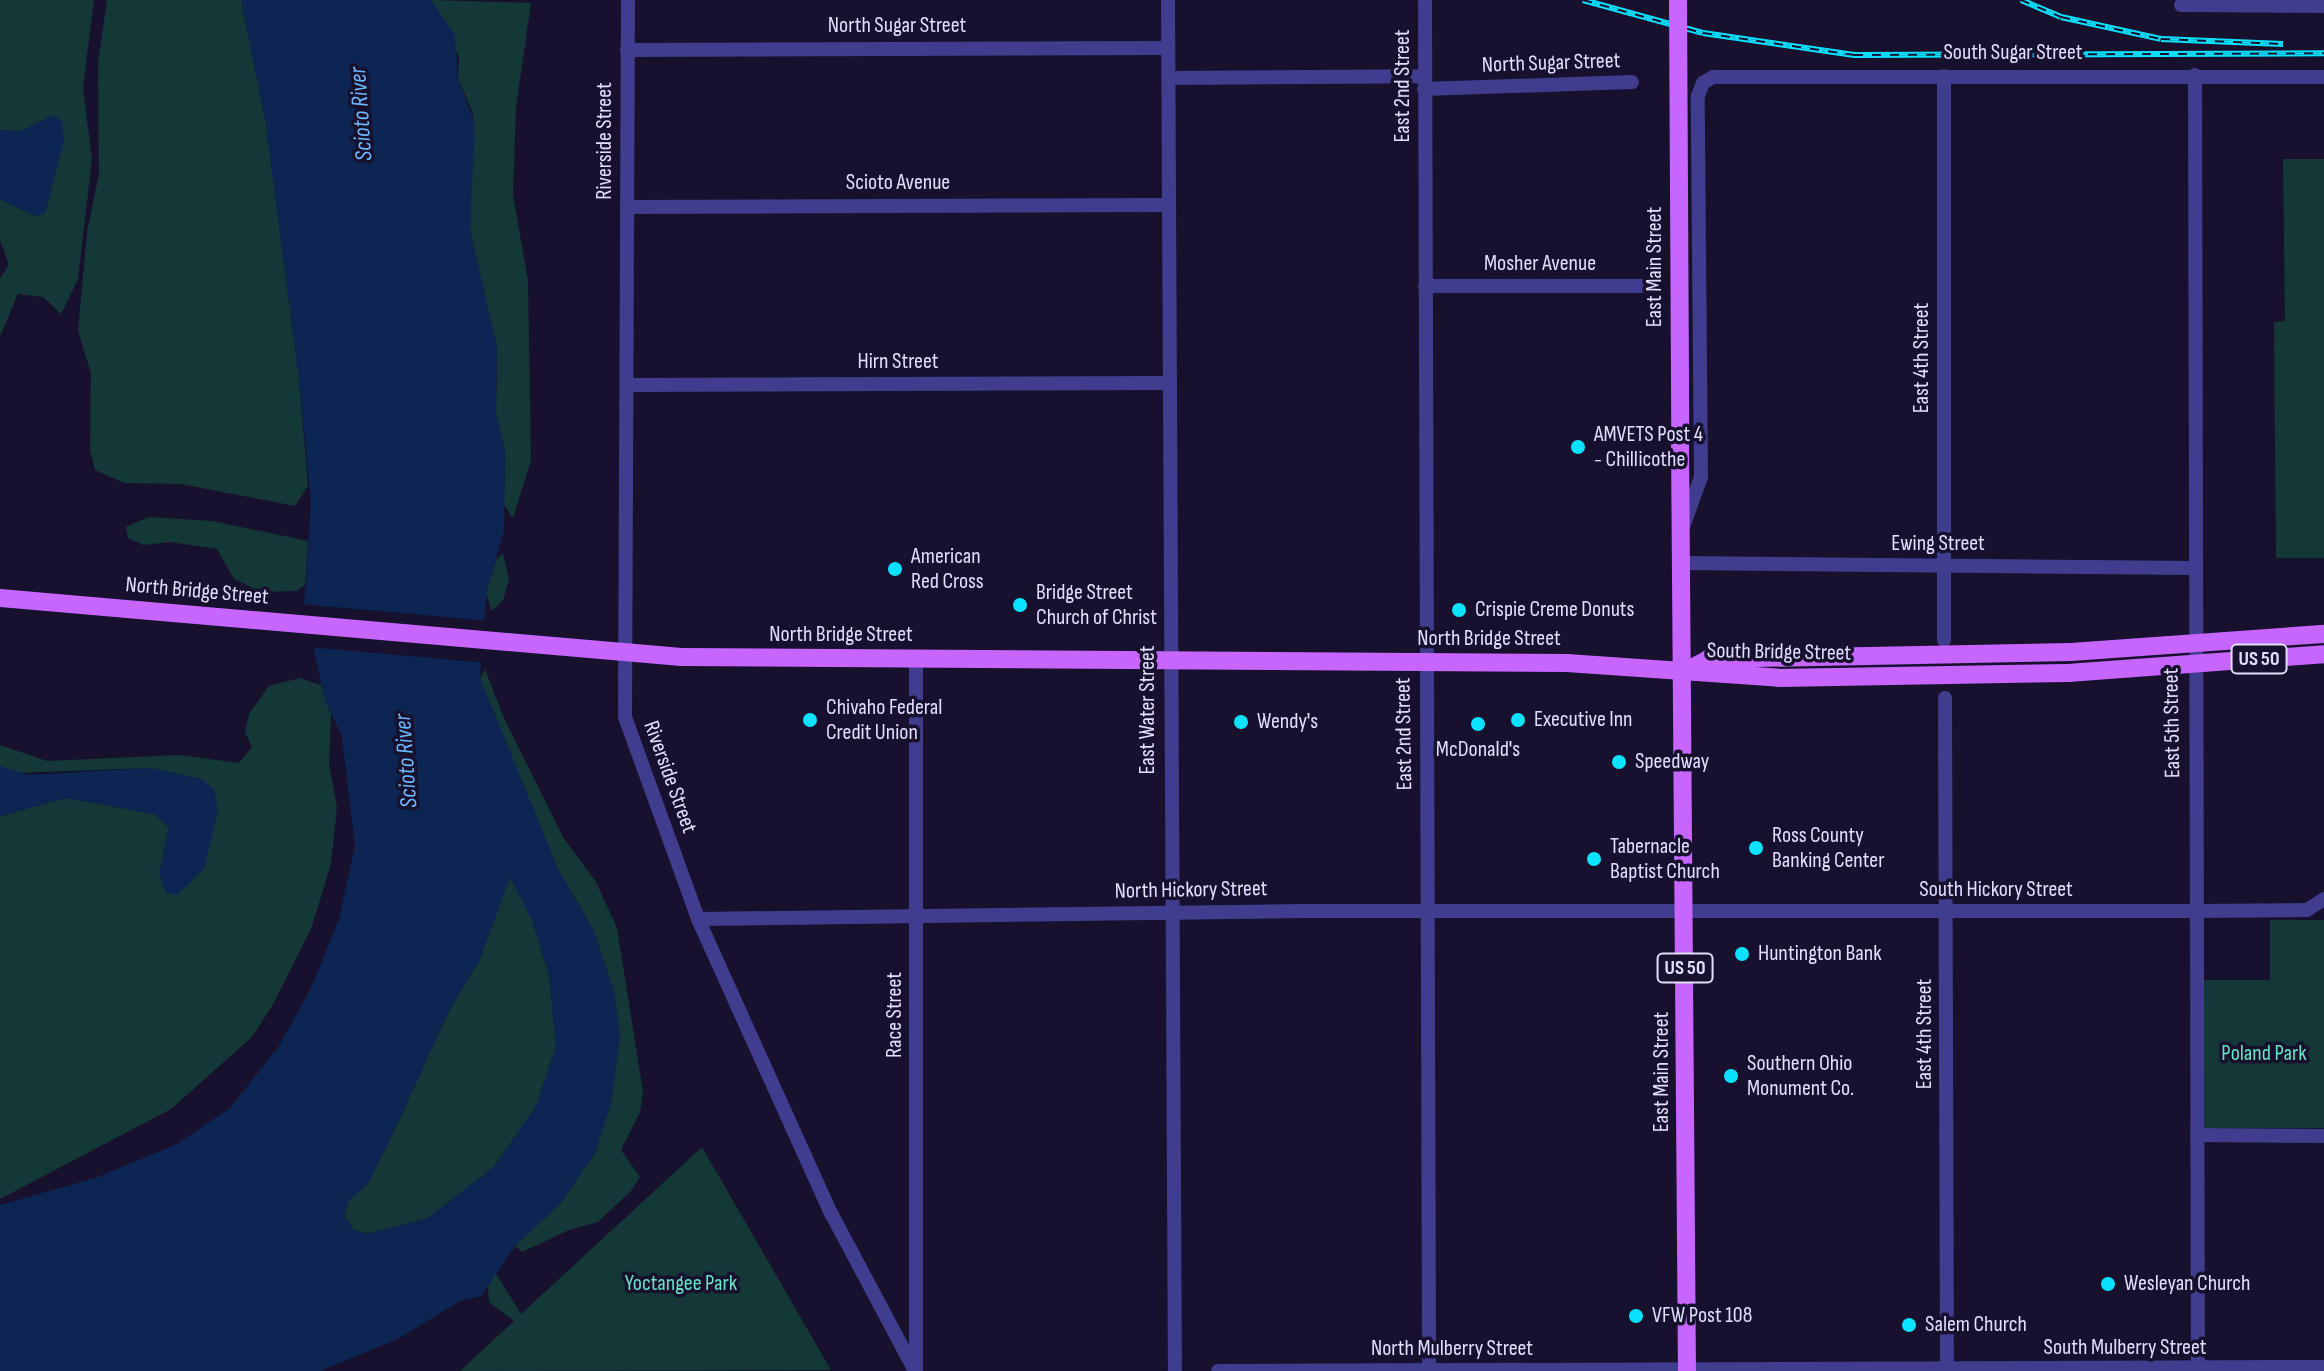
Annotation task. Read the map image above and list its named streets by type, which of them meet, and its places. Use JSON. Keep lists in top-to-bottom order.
{
  "streets": {
    "main road": [
      "East Main Street",
      "North Bridge Street",
      "South Bridge Street",
      "US 50"
    ],
    "street": [
      "North Sugar Street",
      "South Sugar Street",
      "East 2nd Street",
      "Riverside Street",
      "Scioto Avenue",
      "Mosher Avenue",
      "East 4th Street",
      "Hirn Street",
      "Ewing Street",
      "East Water Street",
      "East 5th Street",
      "North Hickory Street",
      "South Hickory Street",
      "Race Street",
      "South Mulberry Street",
      "North Mulberry Street"
    ]
  },
  "crossings": [
    ["North Sugar Street", "East 2nd Street"],
    ["North Sugar Street", "Riverside Street"],
    ["North Sugar Street", "East Water Street"],
    ["South Sugar Street", "East Main Street"],
    ["South Sugar Street", "East 4th Street"],
    ["South Sugar Street", "East 5th Street"],
    ["East 2nd Street", "Mosher Avenue"],
    ["East 2nd Street", "North Bridge Street"],
    ["East 2nd Street", "North Hickory Street"],
    ["East 2nd Street", "North Mulberry Street"],
    ["Riverside Street", "Scioto Avenue"],
    ["Riverside Street", "Hirn Street"],
    ["Riverside Street", "North Bridge Street"],
    ["Riverside Street", "North Hickory Street"],
    ["Riverside Street", "Race Street"],
    ["Scioto Avenue", "East Water Street"],
    ["East Main Street", "Ewing Street"],
    ["East Main Street", "North Bridge Street"],
    ["East Main Street", "South Bridge Street"],
    ["East Main Street", "North Hickory Street"],
    ["East Main Street", "South Hickory Street"],
    ["East Main Street", "South Mulberry Street"],
    ["East Main Street", "North Mulberry Street"],
    ["East 4th Street", "Ewing Street"],
    ["East 4th Street", "South Hickory Street"],
    ["East 4th Street", "South Mulberry Street"],
    ["Hirn Street", "East Water Street"],
    ["Ewing Street", "East 5th Street"],
    ["North Bridge Street", "South Bridge Street"],
    ["North Bridge Street", "East Water Street"],
    ["North Bridge Street", "Race Street"],
    ["South Bridge Street", "East 5th Street"],
    ["East Water Street", "North Hickory Street"],
    ["East 5th Street", "South Hickory Street"],
    ["East 5th Street", "South Mulberry Street"],
    ["North Hickory Street", "South Hickory Street"],
    ["North Hickory Street", "Race Street"],
    ["South Mulberry Street", "North Mulberry Street"]
  ],
  "water": ["Scioto River"],
  "parks": ["Poland Park", "Yoctangee Park"],
  "places": [
    "AMVETS Post 4 - Chillicothe",
    "American Red Cross",
    "Bridge Street Church of Christ",
    "Crispie Creme Donuts",
    "Chivaho Federal Credit Union",
    "Executive Inn",
    "Wendy's",
    "McDonald's",
    "Speedway",
    "Ross County Banking Center",
    "Tabernacle Baptist Church",
    "Huntington Bank",
    "Southern Ohio Monument Co.",
    "Wesleyan Church",
    "VFW Post 108",
    "Salem Church"
  ]
}
